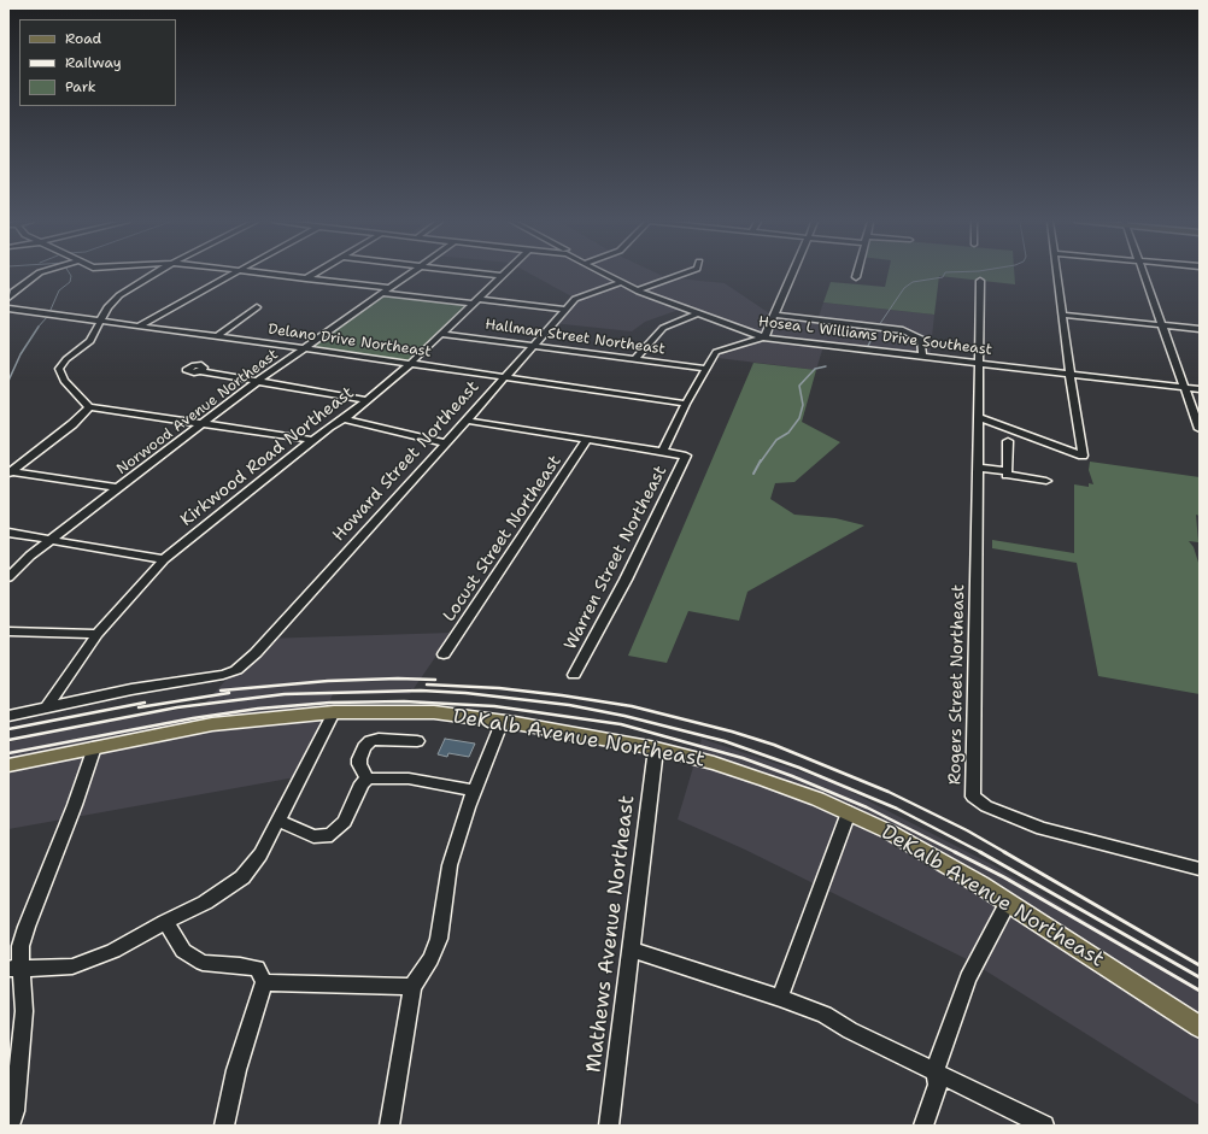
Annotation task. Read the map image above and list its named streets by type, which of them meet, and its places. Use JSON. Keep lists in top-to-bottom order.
{
  "streets": {
    "main road": ["DeKalb Avenue Northeast"],
    "street": [
      "Hosea L Williams Drive Southeast",
      "Hallman Street Northeast",
      "Delano Drive Northeast",
      "Norwood Avenue Northeast",
      "Kirkwood Road Northeast",
      "Howard Street Northeast",
      "Locust Street Northeast",
      "Warren Street Northeast",
      "Rogers Street Northeast",
      "Mathews Avenue Northeast"
    ]
  },
  "crossings": [
    ["Hosea L Williams Drive Southeast", "Howard Street Northeast"],
    ["Hosea L Williams Drive Southeast", "Warren Street Northeast"],
    ["Hosea L Williams Drive Southeast", "Rogers Street Northeast"],
    ["Hallman Street Northeast", "Kirkwood Road Northeast"],
    ["Hallman Street Northeast", "Howard Street Northeast"],
    ["Hallman Street Northeast", "Warren Street Northeast"],
    ["Delano Drive Northeast", "Norwood Avenue Northeast"],
    ["Delano Drive Northeast", "Kirkwood Road Northeast"],
    ["Delano Drive Northeast", "Howard Street Northeast"],
    ["Delano Drive Northeast", "Warren Street Northeast"],
    ["Kirkwood Road Northeast", "Howard Street Northeast"],
    ["DeKalb Avenue Northeast", "Mathews Avenue Northeast"]
  ],
  "legend": ["Road", "Railway", "Park"]
}
